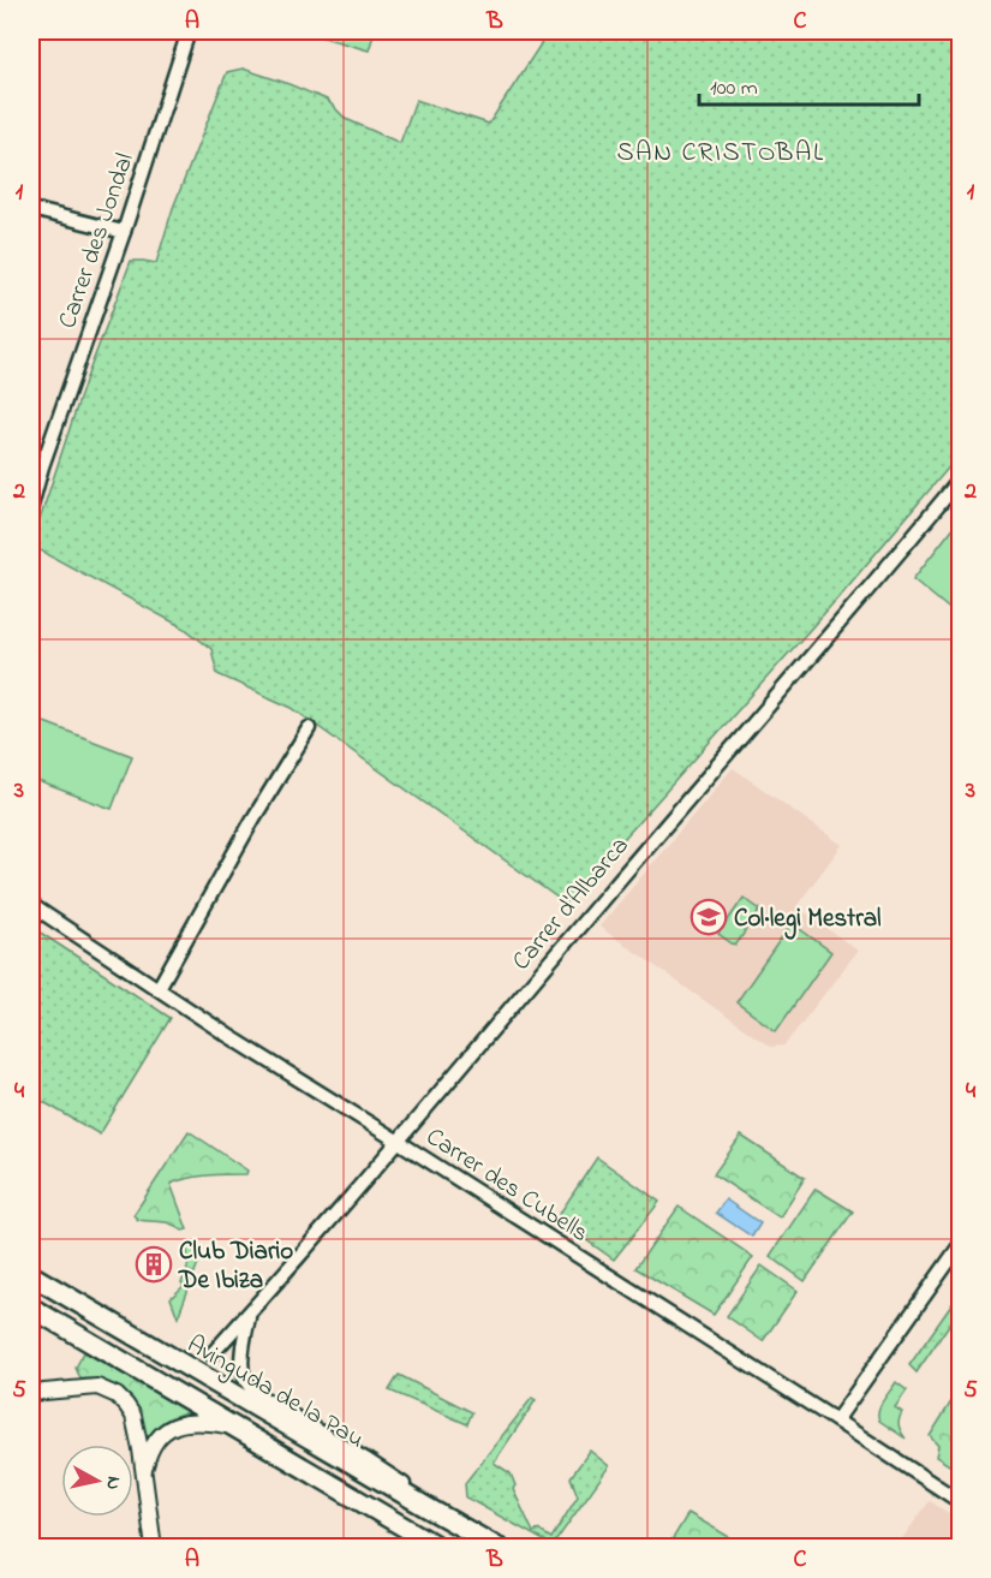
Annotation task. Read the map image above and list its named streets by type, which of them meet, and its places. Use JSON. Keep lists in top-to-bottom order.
{
  "streets": {
    "main road": ["Avinguda de la Pau"],
    "street": ["Carrer des Jondal", "Carrer d'Albarca", "Carrer des Cubells"]
  },
  "crossings": [
    ["Carrer d'Albarca", "Carrer des Cubells"]
  ],
  "districts": ["SAN CRISTOBAL"],
  "places": {
    "school or university": ["Col·legi Mestral"],
    "building": ["Club Diario De Ibiza"]
  },
  "scale_bar": "100 m",
  "north": "right",
  "grid": {
    "columns": ["A", "B", "C"],
    "rows": [
      "1",
      "2",
      "3",
      "4",
      "5"
    ]
  }
}
